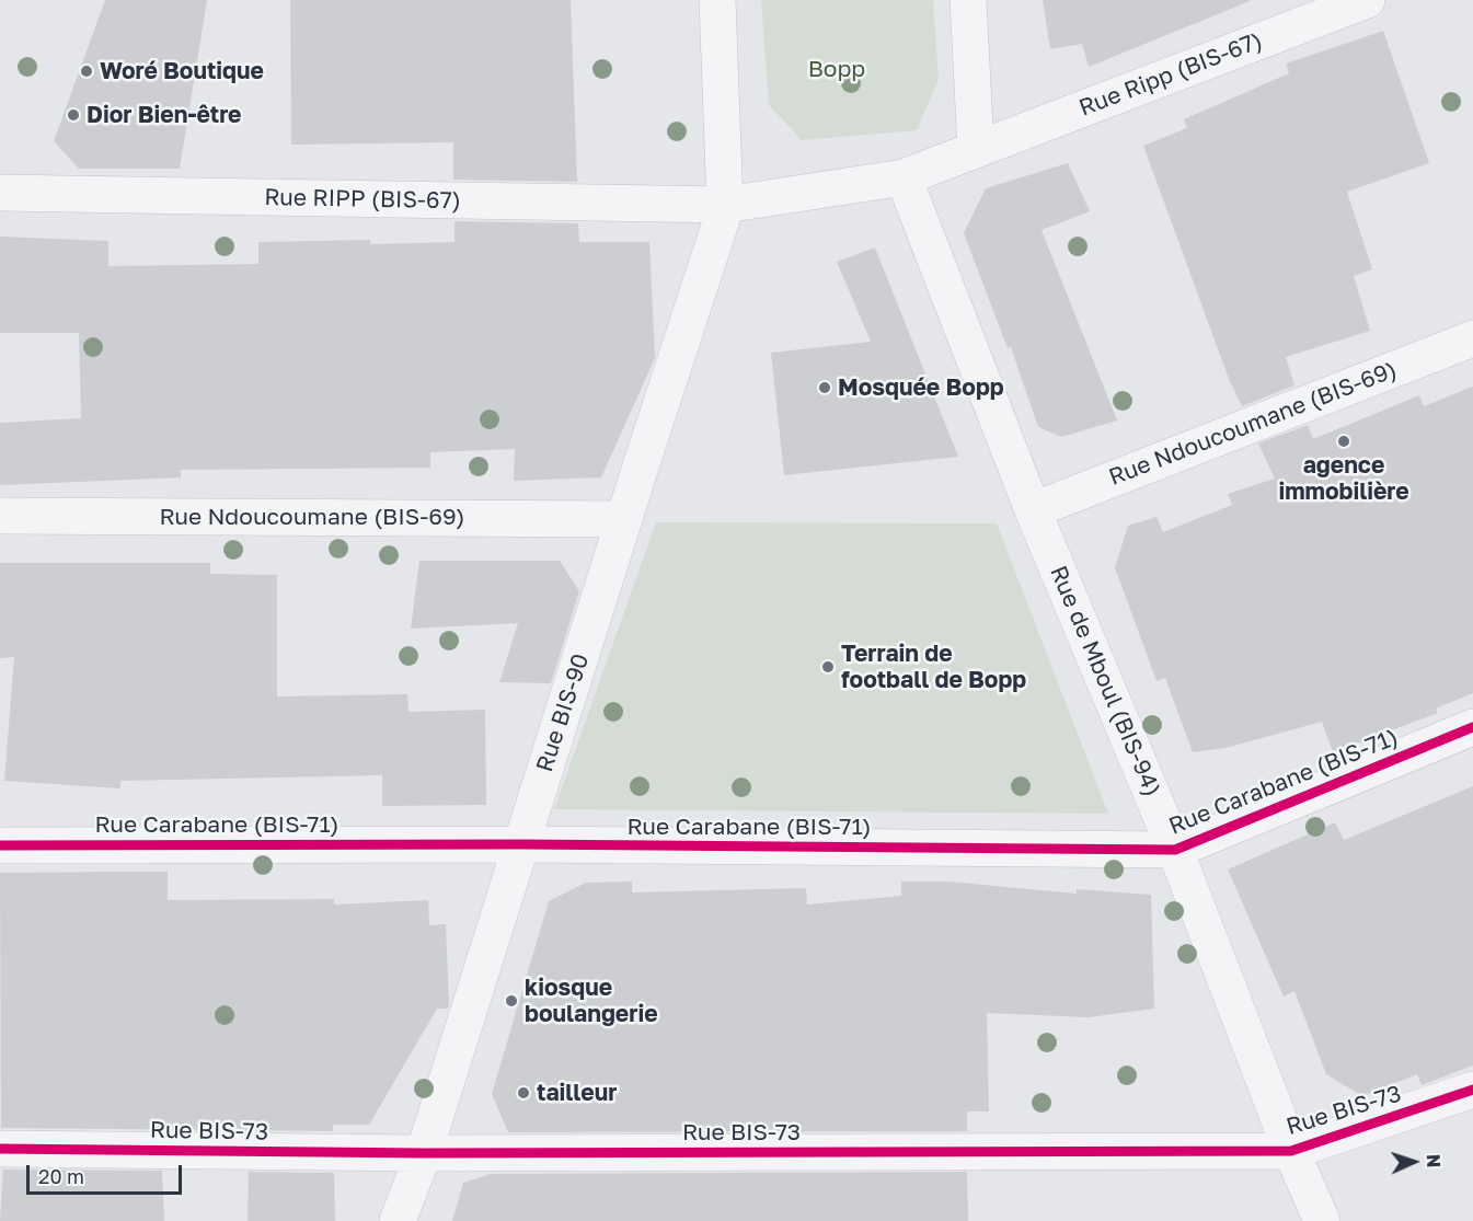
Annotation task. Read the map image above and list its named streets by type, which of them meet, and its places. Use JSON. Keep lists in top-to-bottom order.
{
  "streets": {
    "street": [
      "Rue Ripp (BIS-67)",
      "Rue RIPP (BIS-67)",
      "Rue Ndoucoumane (BIS-69)",
      "Rue de Mboul (BIS-94)",
      "Rue BIS-90",
      "Rue Carabane (BIS-71)",
      "Rue BIS-73"
    ]
  },
  "crossings": [
    ["Rue Ripp (BIS-67)", "Rue RIPP (BIS-67)"],
    ["Rue Ripp (BIS-67)", "Rue de Mboul (BIS-94)"],
    ["Rue RIPP (BIS-67)", "Rue de Mboul (BIS-94)"],
    ["Rue RIPP (BIS-67)", "Rue BIS-90"],
    ["Rue Ndoucoumane (BIS-69)", "Rue de Mboul (BIS-94)"],
    ["Rue Ndoucoumane (BIS-69)", "Rue BIS-90"],
    ["Rue de Mboul (BIS-94)", "Rue Carabane (BIS-71)"],
    ["Rue de Mboul (BIS-94)", "Rue BIS-73"],
    ["Rue BIS-90", "Rue Carabane (BIS-71)"],
    ["Rue BIS-90", "Rue BIS-73"]
  ],
  "parks": ["Bopp"],
  "places": [
    "Woré Boutique",
    "Dior Bien-être",
    "Mosquée Bopp",
    "agence immobilière",
    "Terrain de football de Bopp",
    "kiosque boulangerie",
    "tailleur"
  ],
  "scale_bar": "20 m",
  "north": "right"
}
